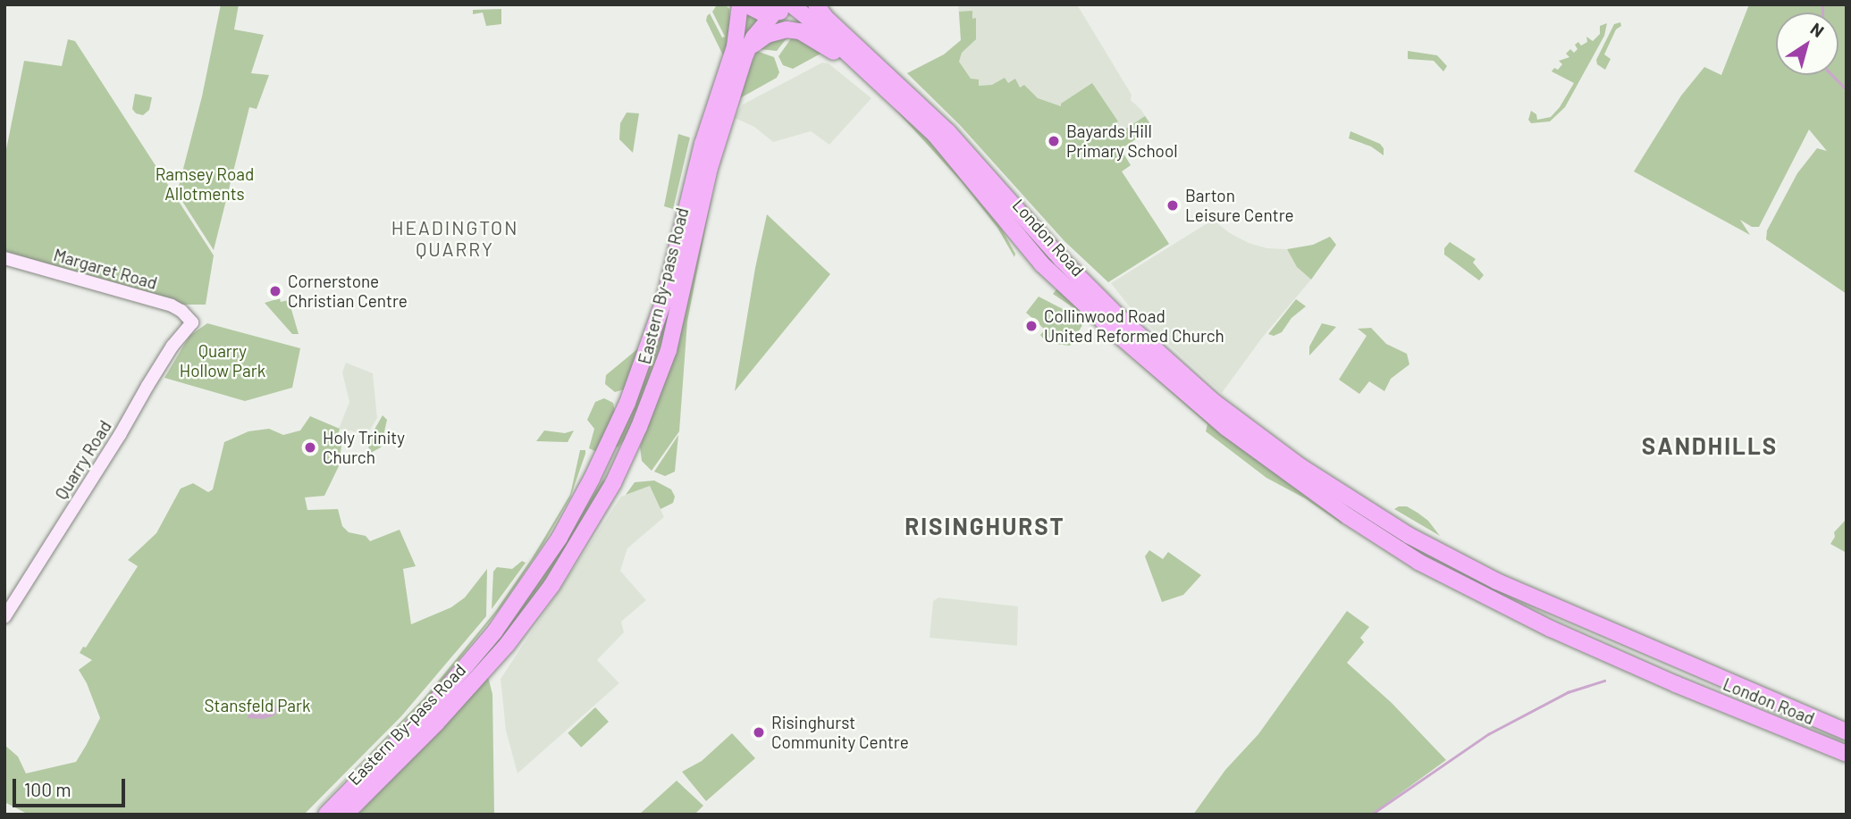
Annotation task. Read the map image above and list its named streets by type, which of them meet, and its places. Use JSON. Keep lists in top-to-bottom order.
{
  "streets": {
    "highway": ["London Road", "Eastern By-pass Road"],
    "street": ["Margaret Road", "Quarry Road"]
  },
  "crossings": [
    ["Margaret Road", "Quarry Road"]
  ],
  "districts": ["HEADINGTON QUARRY", "SANDHILLS", "RISINGHURST"],
  "parks": ["Ramsey Road Allotments", "Quarry Hollow Park", "Stansfeld Park"],
  "places": [
    "Bayards Hill Primary School",
    "Barton Leisure Centre",
    "Cornerstone Christian Centre",
    "Collinwood Road United Reformed Church",
    "Holy Trinity Church",
    "Risinghurst Community Centre"
  ],
  "scale_bar": "100 m",
  "north": "top right"
}
